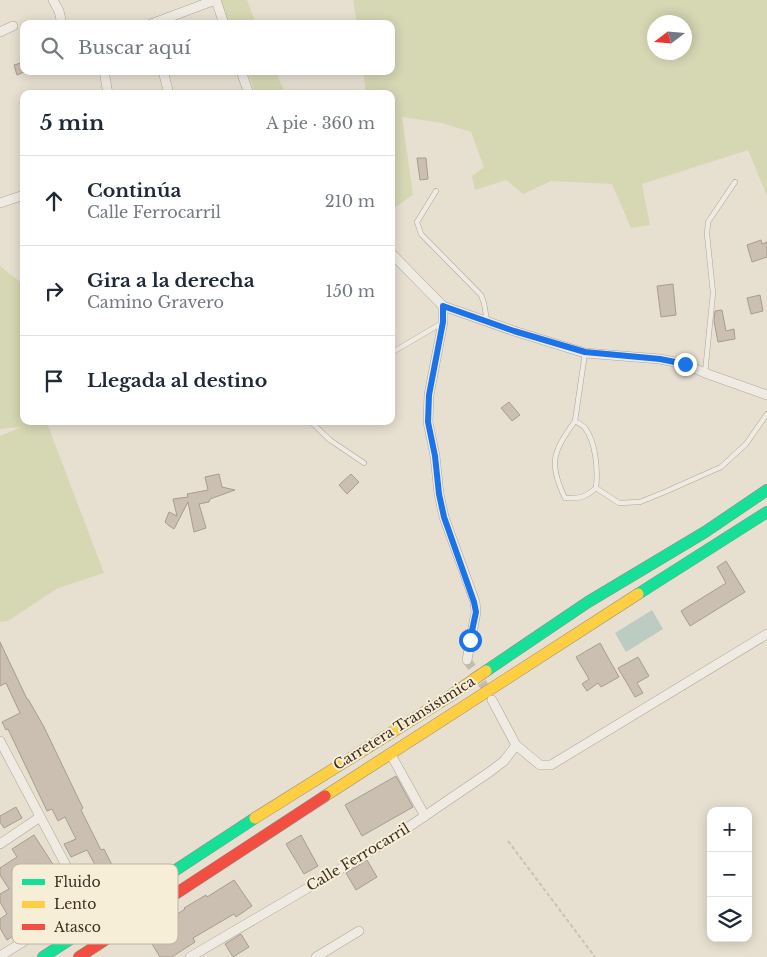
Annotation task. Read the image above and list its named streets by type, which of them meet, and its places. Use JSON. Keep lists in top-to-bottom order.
{
  "streets": {
    "main road": ["Carretera Transistmica"],
    "street": ["Calle Ferrocarril"]
  },
  "legend": ["Fluido", "Lento", "Atasco"],
  "north": "left",
  "page": {
    "search": "Buscar aquí",
    "heading": ["5 min", "A pie · 360 m"],
    "list": [
      ["Continúa", "Calle Ferrocarril", "210 m"],
      ["Gira a la derecha", "Camino Gravero", "150 m"],
      "Llegada al destino"
    ],
    "map_buttons": ["+", "−"]
  }
}
